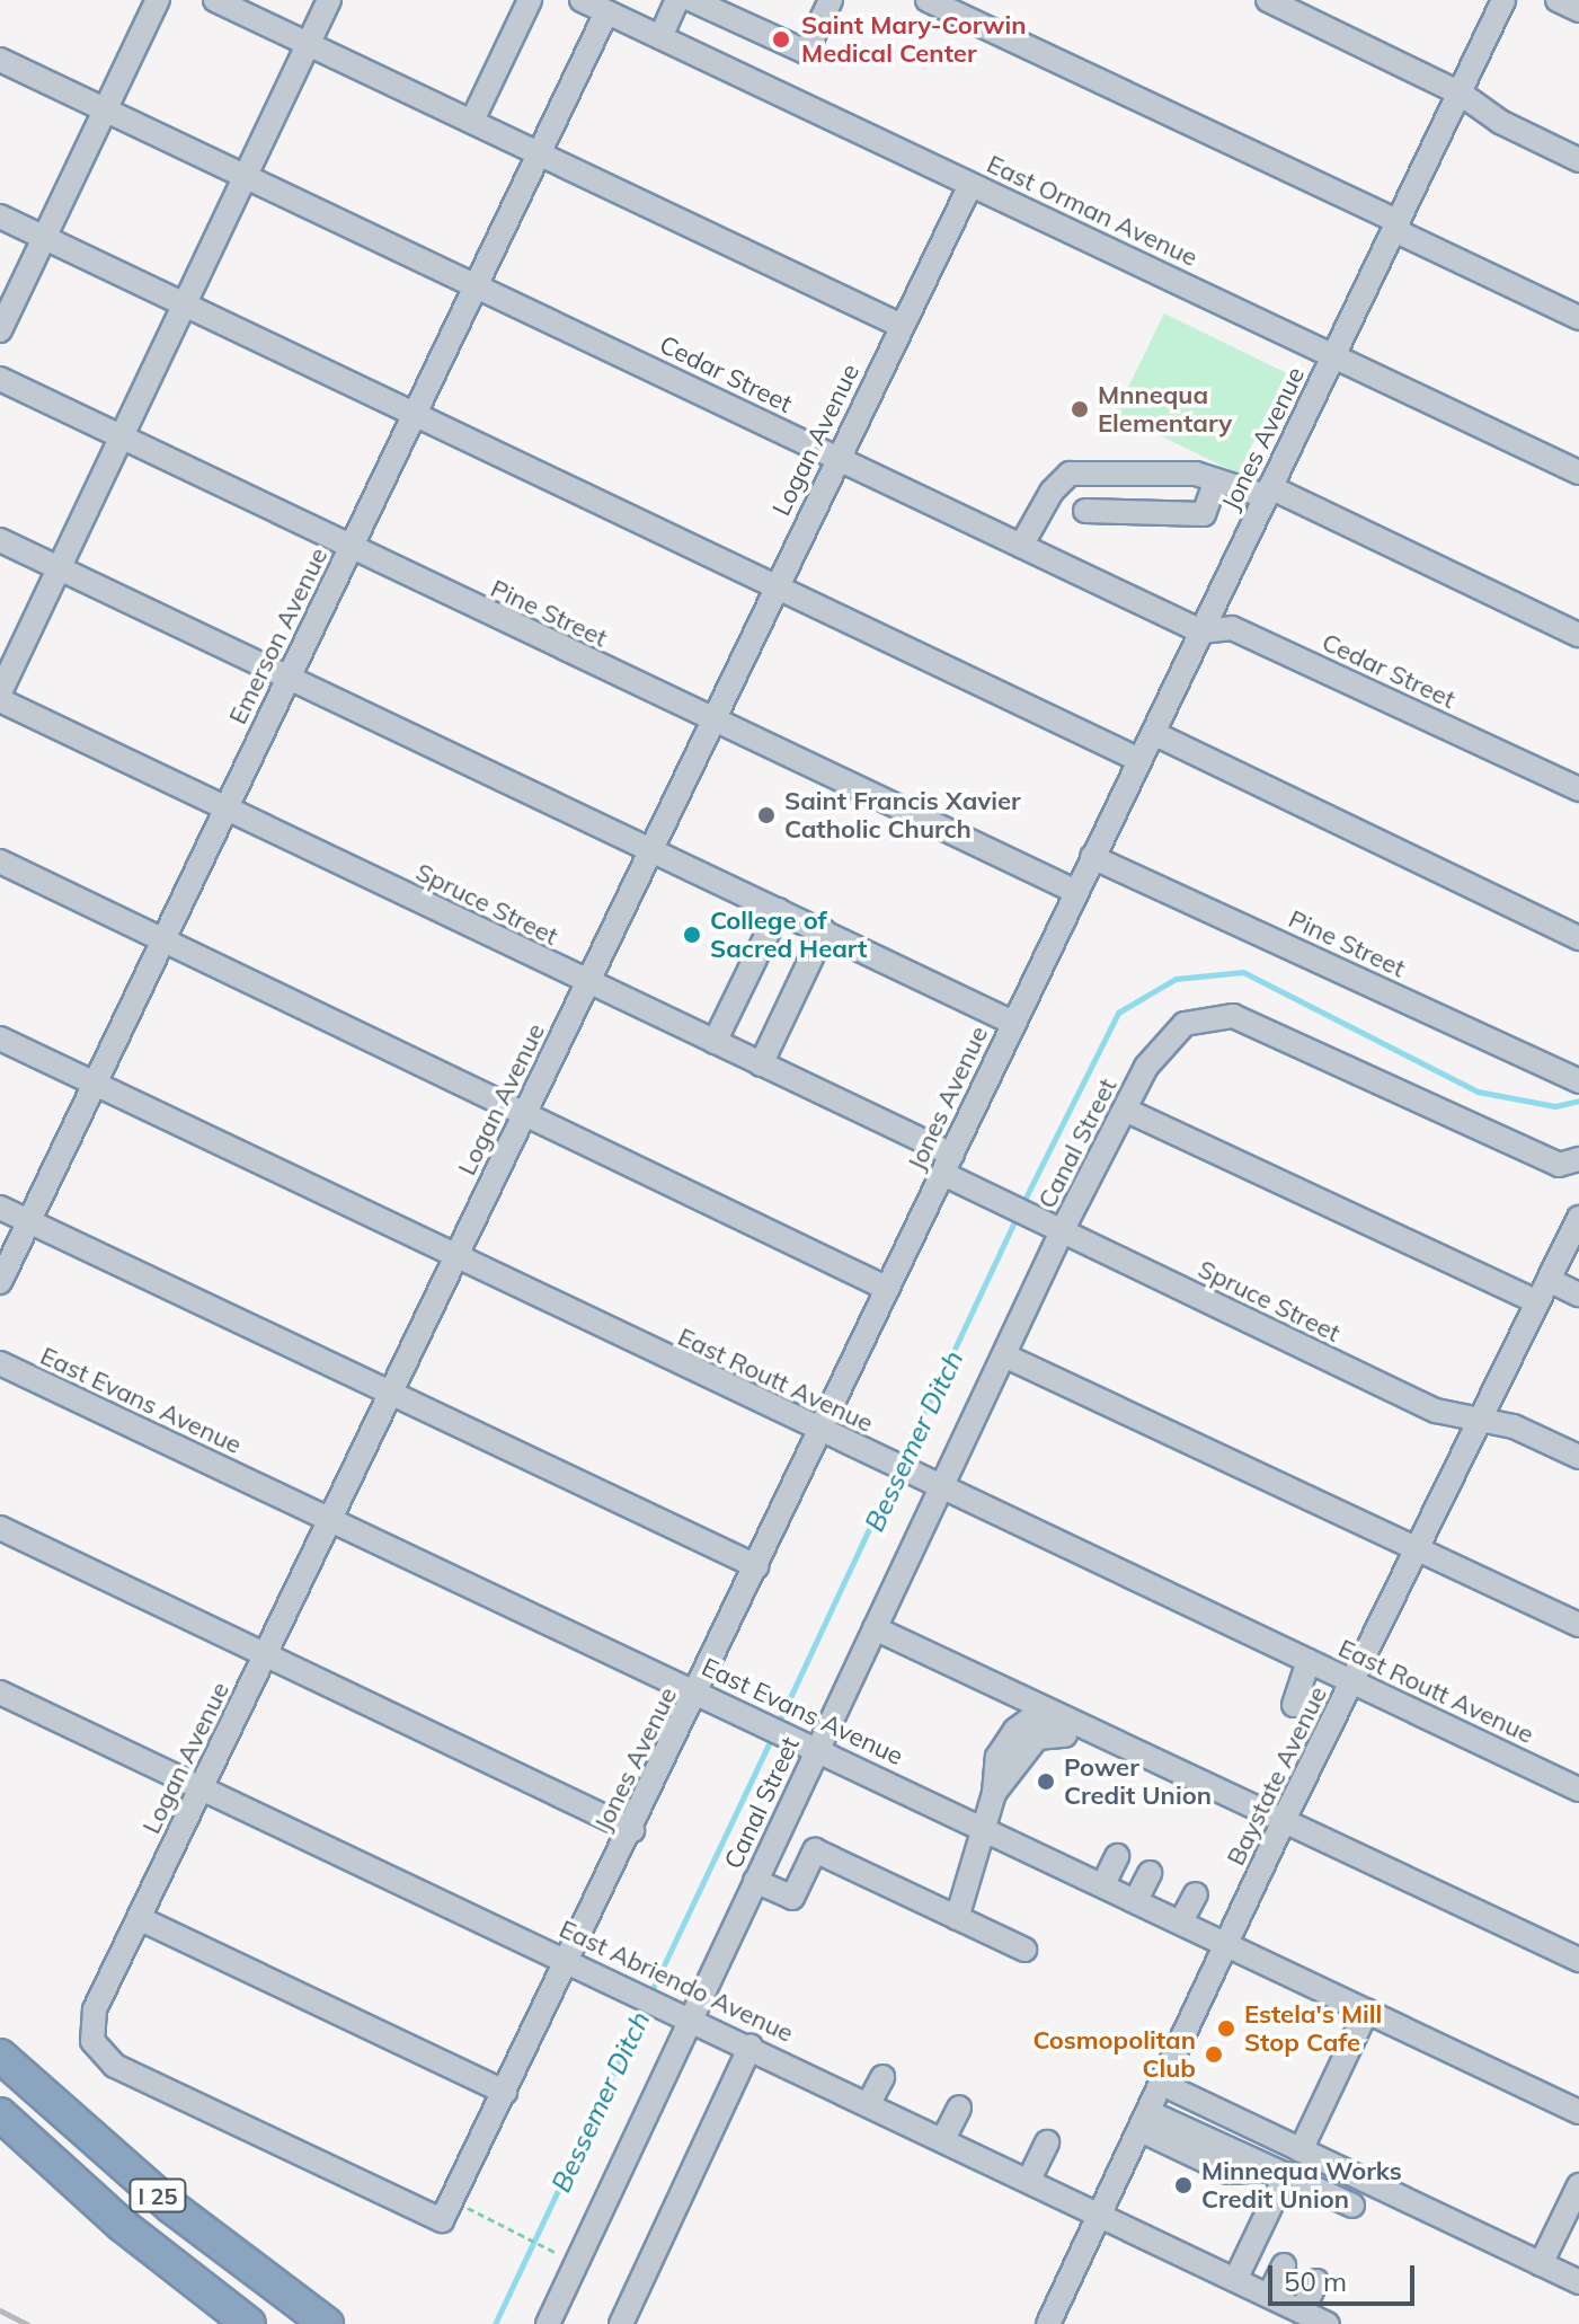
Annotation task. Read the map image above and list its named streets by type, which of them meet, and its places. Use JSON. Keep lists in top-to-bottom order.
{
  "streets": {
    "highway": ["I 25"],
    "street": [
      "East Orman Avenue",
      "Cedar Street",
      "Jones Avenue",
      "Logan Avenue",
      "Pine Street",
      "Emerson Avenue",
      "Spruce Street",
      "Canal Street",
      "East Routt Avenue",
      "East Evans Avenue",
      "Baystate Avenue",
      "East Abriendo Avenue"
    ]
  },
  "crossings": [
    ["East Orman Avenue", "Jones Avenue"],
    ["East Orman Avenue", "Logan Avenue"],
    ["East Orman Avenue", "Emerson Avenue"],
    ["Cedar Street", "Jones Avenue"],
    ["Cedar Street", "Logan Avenue"],
    ["Cedar Street", "Emerson Avenue"],
    ["Jones Avenue", "Logan Avenue"],
    ["Jones Avenue", "Pine Street"],
    ["Jones Avenue", "Spruce Street"],
    ["Jones Avenue", "East Routt Avenue"],
    ["Jones Avenue", "East Evans Avenue"],
    ["Jones Avenue", "East Abriendo Avenue"],
    ["Logan Avenue", "Pine Street"],
    ["Logan Avenue", "Spruce Street"],
    ["Logan Avenue", "East Routt Avenue"],
    ["Logan Avenue", "East Evans Avenue"],
    ["Logan Avenue", "East Abriendo Avenue"],
    ["Pine Street", "Emerson Avenue"],
    ["Emerson Avenue", "Spruce Street"],
    ["Emerson Avenue", "East Routt Avenue"],
    ["Spruce Street", "Canal Street"],
    ["Spruce Street", "Baystate Avenue"],
    ["Canal Street", "East Routt Avenue"],
    ["Canal Street", "East Evans Avenue"],
    ["Canal Street", "East Abriendo Avenue"],
    ["East Routt Avenue", "Baystate Avenue"],
    ["East Evans Avenue", "Baystate Avenue"],
    ["Baystate Avenue", "East Abriendo Avenue"]
  ],
  "water": ["Bessemer Ditch"],
  "places": [
    "Saint Mary-Corwin Medical Center",
    "Mnnequa Elementary",
    "Saint Francis Xavier Catholic Church",
    "College of Sacred Heart",
    "Power Credit Union",
    "Estela's Mill Stop Cafe",
    "Cosmopolitan Club",
    "Minnequa Works Credit Union"
  ],
  "scale_bar": "50 m"
}
